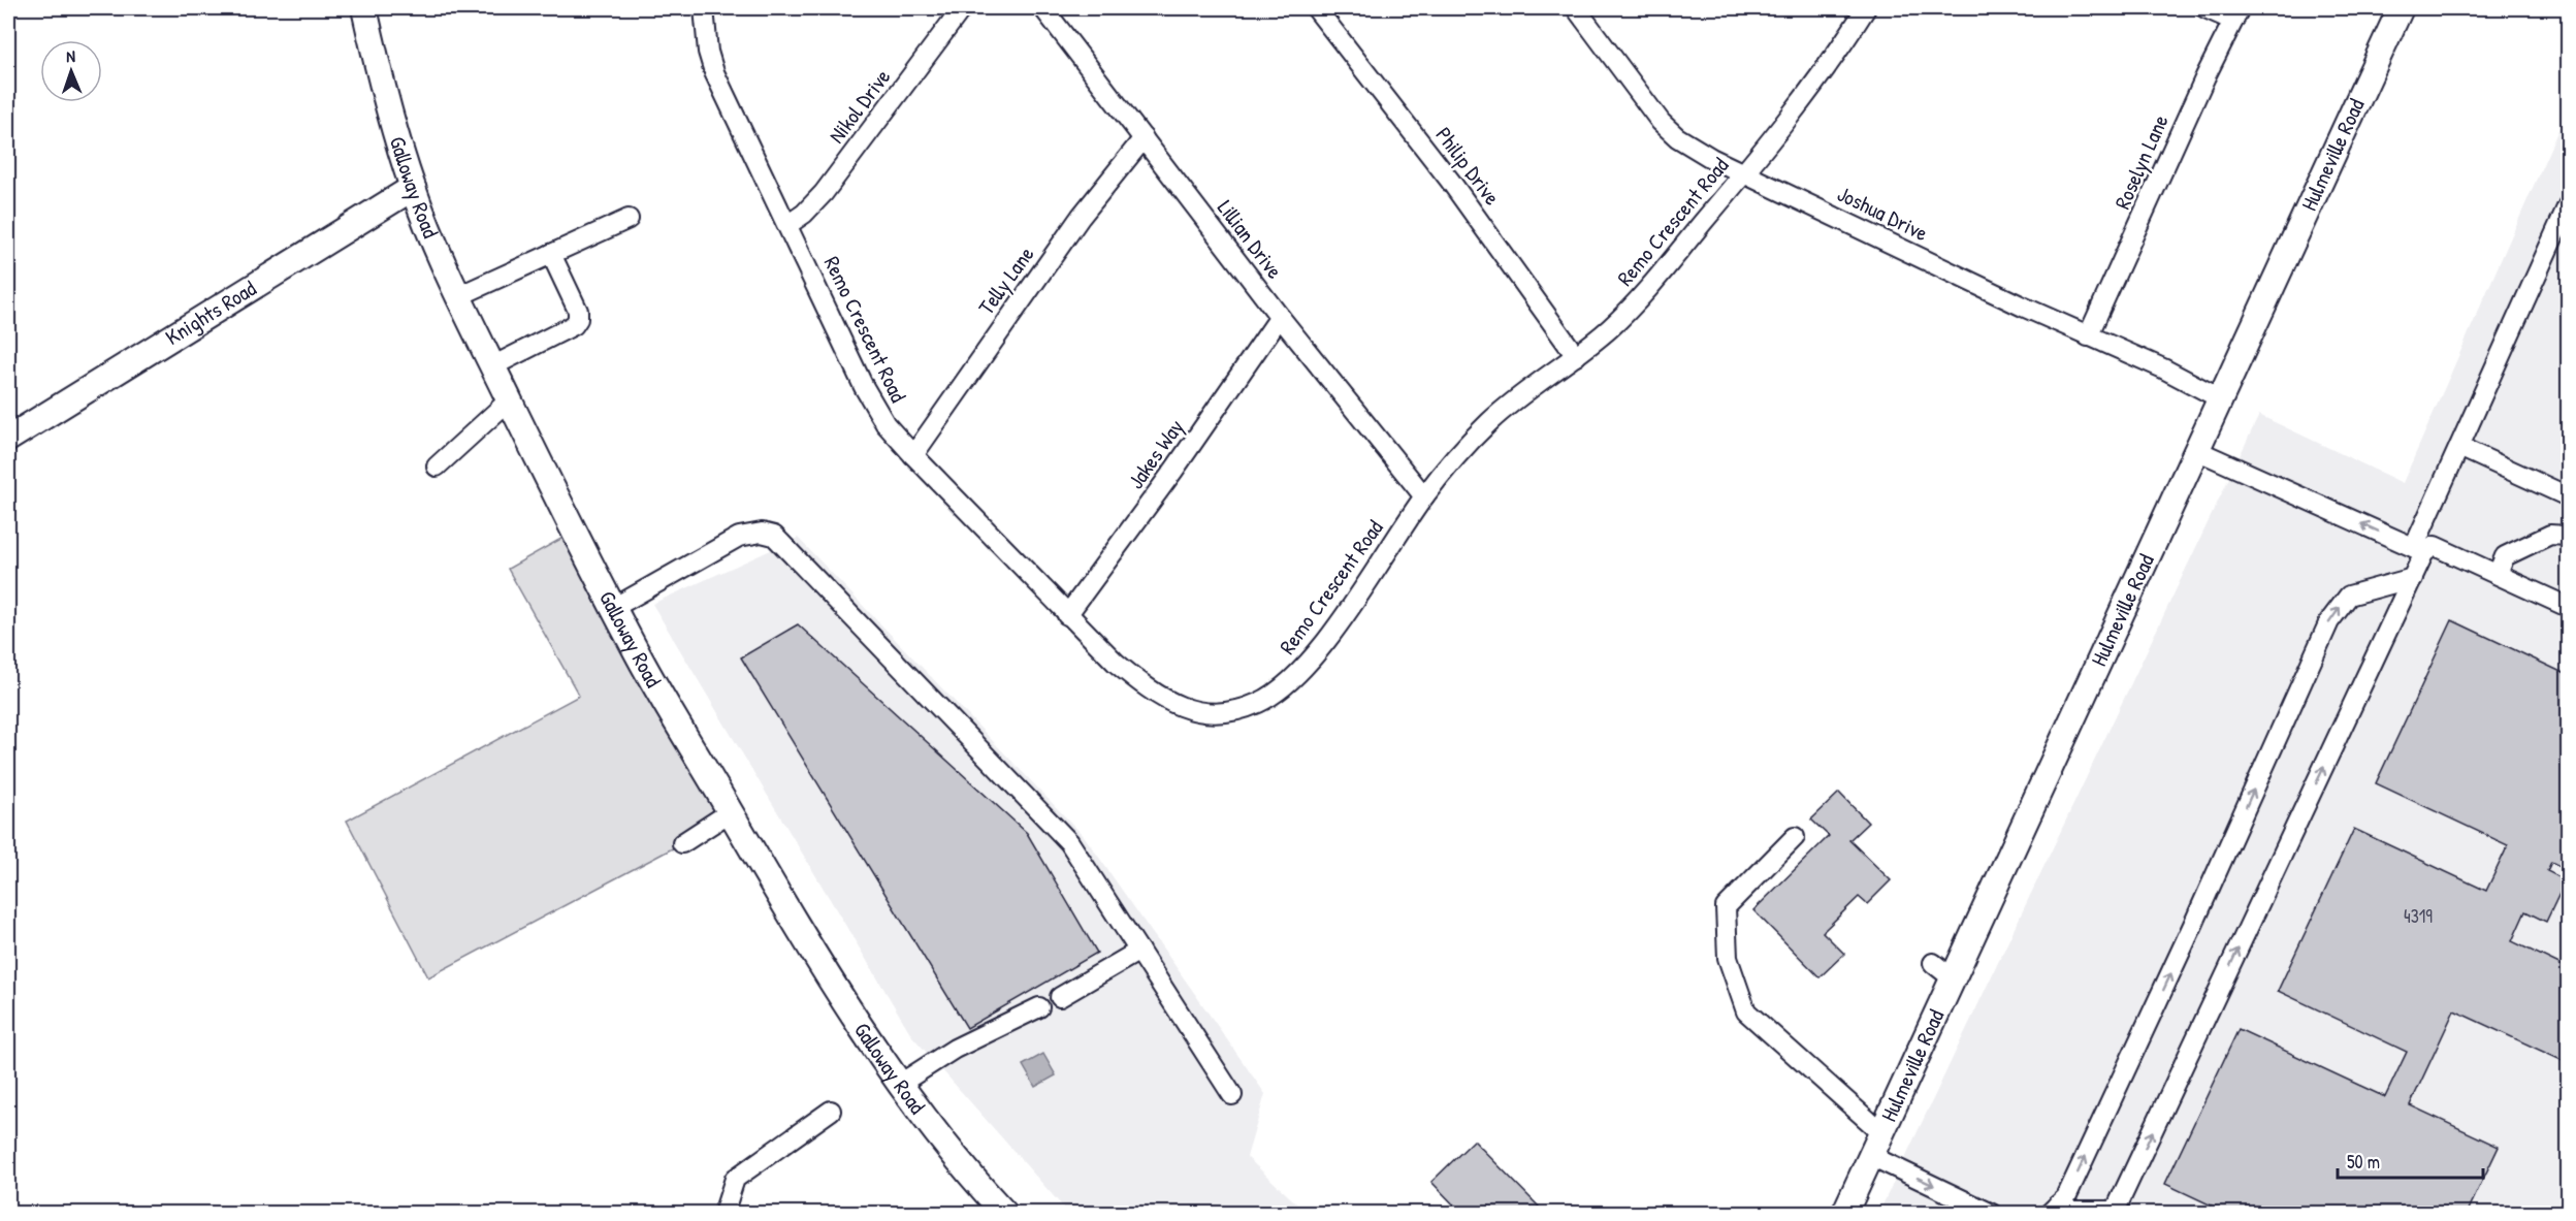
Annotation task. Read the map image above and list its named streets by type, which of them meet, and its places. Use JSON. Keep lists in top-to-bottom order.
{
  "streets": {
    "main road": ["Hulmeville Road", "Galloway Road", "Knights Road"],
    "street": [
      "Nikol Drive",
      "Roselyn Lane",
      "Philip Drive",
      "Joshua Drive",
      "Remo Crescent Road",
      "Lillian Drive",
      "Telly Lane",
      "Jakes Way"
    ]
  },
  "crossings": [
    ["Nikol Drive", "Remo Crescent Road"],
    ["Hulmeville Road", "Joshua Drive"],
    ["Roselyn Lane", "Joshua Drive"],
    ["Philip Drive", "Remo Crescent Road"],
    ["Galloway Road", "Knights Road"],
    ["Joshua Drive", "Remo Crescent Road"],
    ["Remo Crescent Road", "Lillian Drive"],
    ["Remo Crescent Road", "Telly Lane"],
    ["Remo Crescent Road", "Jakes Way"],
    ["Lillian Drive", "Telly Lane"],
    ["Lillian Drive", "Jakes Way"]
  ],
  "house_numbers": ["4319"],
  "scale_bar": "50 m",
  "north": "top"
}
